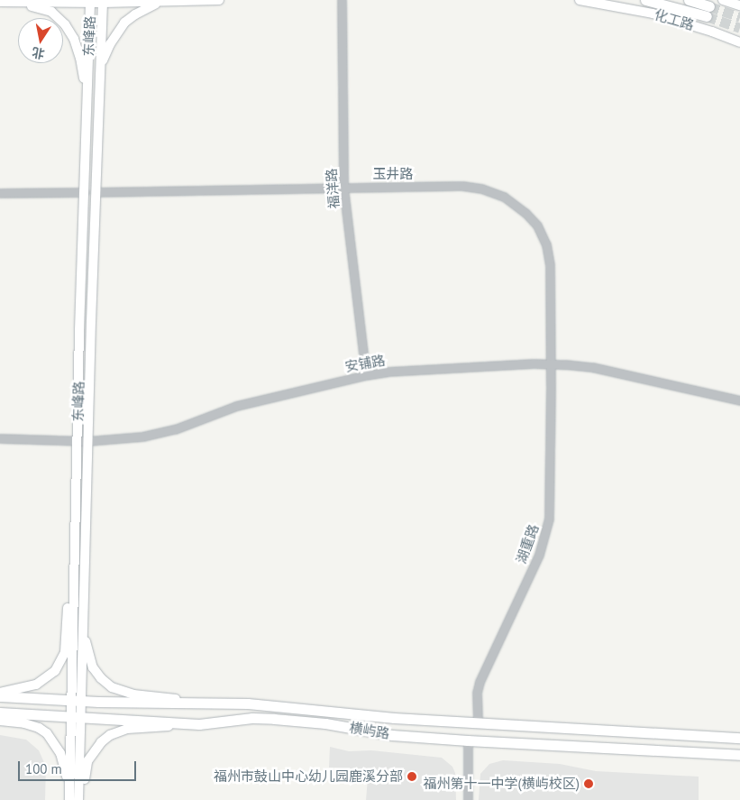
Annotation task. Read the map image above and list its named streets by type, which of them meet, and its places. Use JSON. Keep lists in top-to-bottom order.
{
  "streets": {
    "main road": ["化工路", "东峰路", "横屿路"],
    "street": [
      "玉井路",
      "福洋路",
      "安铺路",
      "湖重路"
    ]
  },
  "crossings": [
    ["东峰路", "玉井路"],
    ["东峰路", "安铺路"],
    ["东峰路", "横屿路"],
    ["玉井路", "福洋路"],
    ["玉井路", "安铺路"],
    ["玉井路", "湖重路"],
    ["福洋路", "安铺路"],
    ["安铺路", "湖重路"],
    ["湖重路", "横屿路"]
  ],
  "places": ["福州市鼓山中心幼儿园鹿溪分部", "福州第十一中学(横屿校区)"],
  "scale_bar": "100 m",
  "north": "bottom"
}
